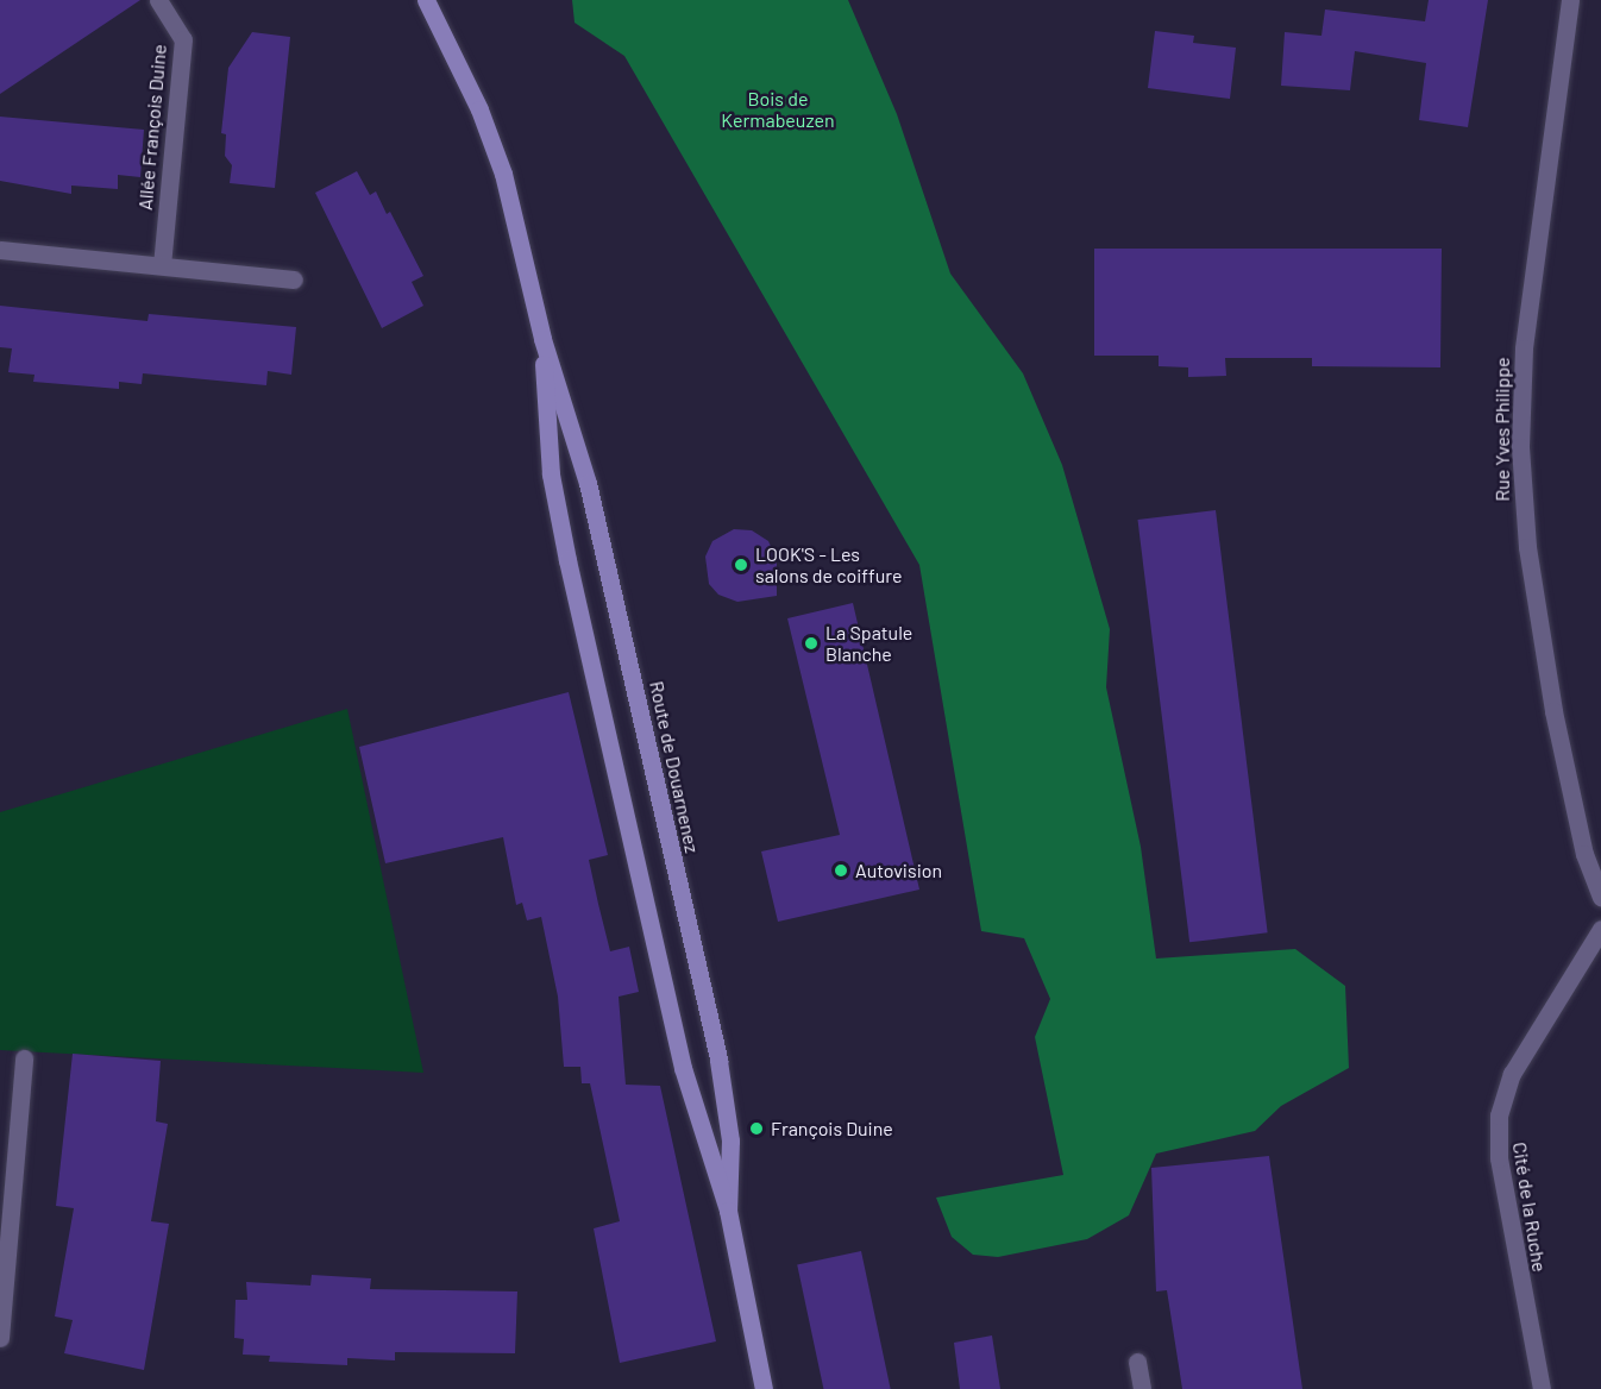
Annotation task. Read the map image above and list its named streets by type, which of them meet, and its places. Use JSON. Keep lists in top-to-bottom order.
{
  "streets": {
    "main road": ["Route de Douarnenez"],
    "street": ["Allée François Duine", "Rue Yves Philippe", "Cité de la Ruche"]
  },
  "parks": ["Bois de Kermabeuzen"],
  "places": [
    "LOOK'S - Les salons de coiffure",
    "La Spatule Blanche",
    "Autovision",
    "François Duine"
  ]
}
